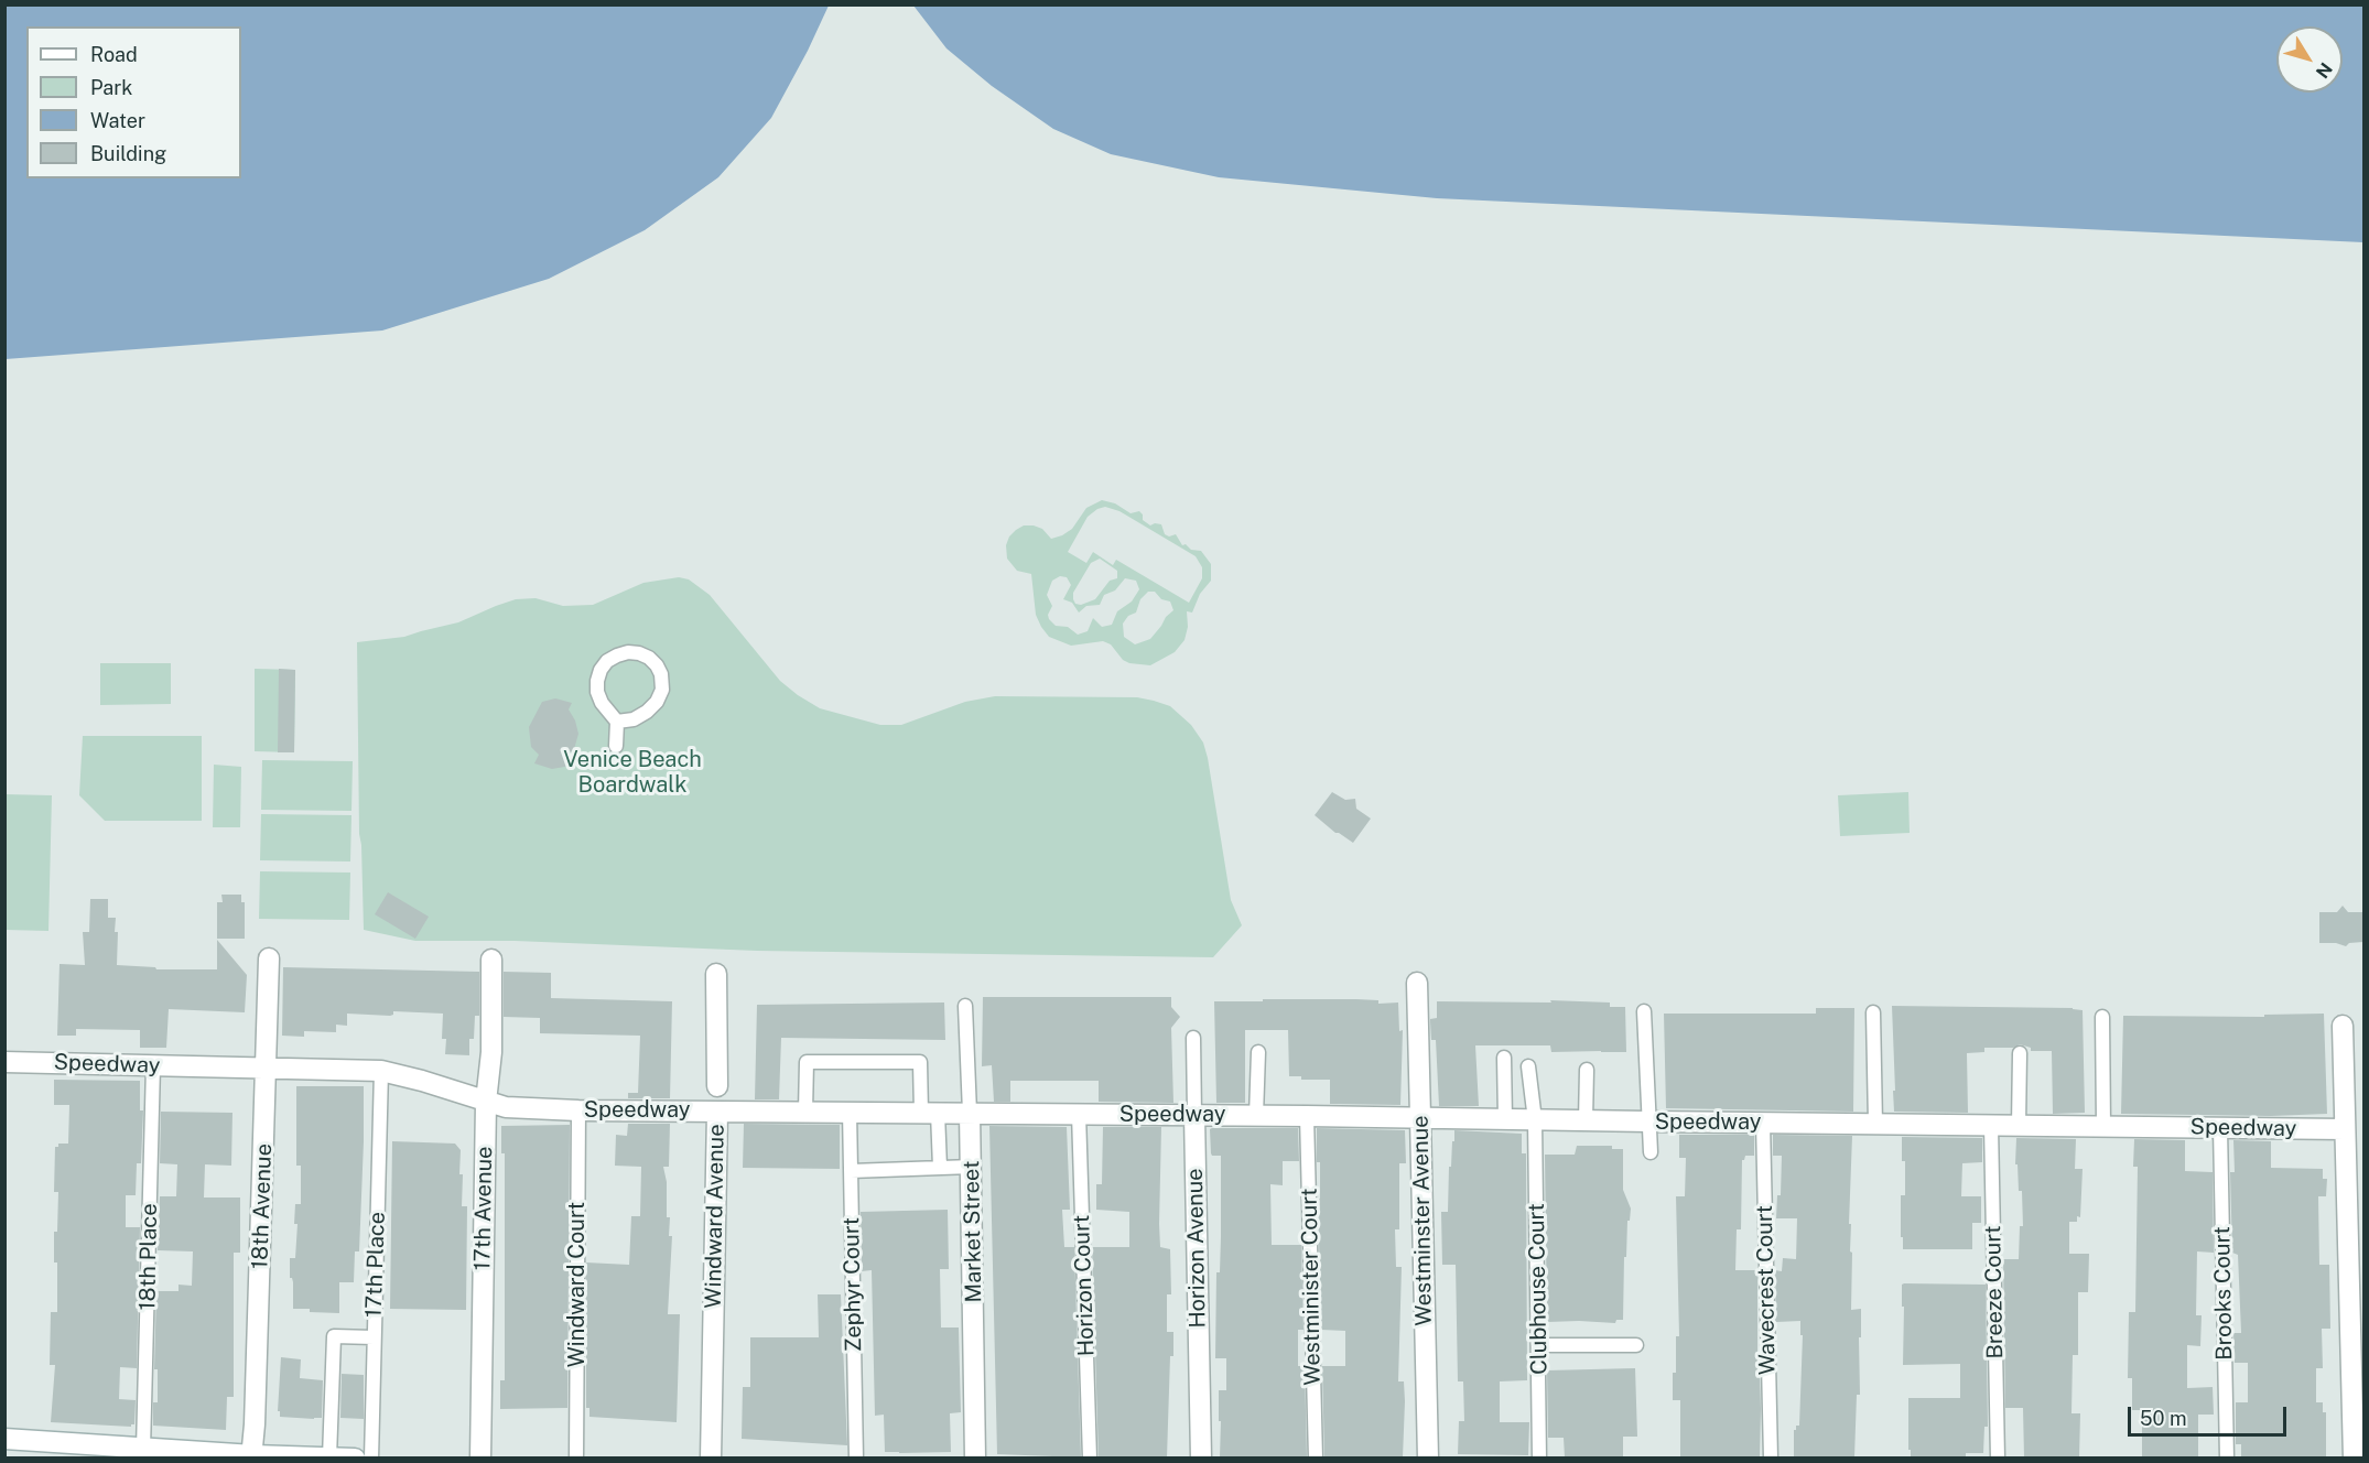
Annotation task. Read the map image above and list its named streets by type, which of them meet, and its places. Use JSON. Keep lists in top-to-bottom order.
{
  "streets": {
    "street": [
      "Speedway",
      "18th Avenue",
      "17th Avenue",
      "Windward Avenue",
      "Westminster Avenue",
      "Market Street",
      "Horizon Avenue"
    ],
    "lane": [
      "18th Place",
      "17th Place",
      "Windward Court",
      "Zephyr Court",
      "Horizon Court",
      "Westminister Court",
      "Clubhouse Court",
      "Wavecrest Court",
      "Breeze Court",
      "Brooks Court"
    ]
  },
  "crossings": [
    ["Speedway", "18th Avenue"],
    ["Speedway", "17th Avenue"],
    ["Speedway", "Windward Avenue"],
    ["Speedway", "Westminster Avenue"],
    ["Speedway", "Market Street"],
    ["Speedway", "Horizon Avenue"],
    ["Speedway", "18th Place"],
    ["Speedway", "17th Place"],
    ["Speedway", "Windward Court"],
    ["Speedway", "Zephyr Court"],
    ["Speedway", "Horizon Court"],
    ["Speedway", "Westminister Court"],
    ["Speedway", "Clubhouse Court"],
    ["Speedway", "Wavecrest Court"],
    ["Speedway", "Breeze Court"],
    ["Speedway", "Brooks Court"]
  ],
  "parks": ["Venice Beach Boardwalk"],
  "legend": [
    "Road",
    "Park",
    "Water",
    "Building"
  ],
  "scale_bar": "50 m",
  "north": "bottom right"
}
